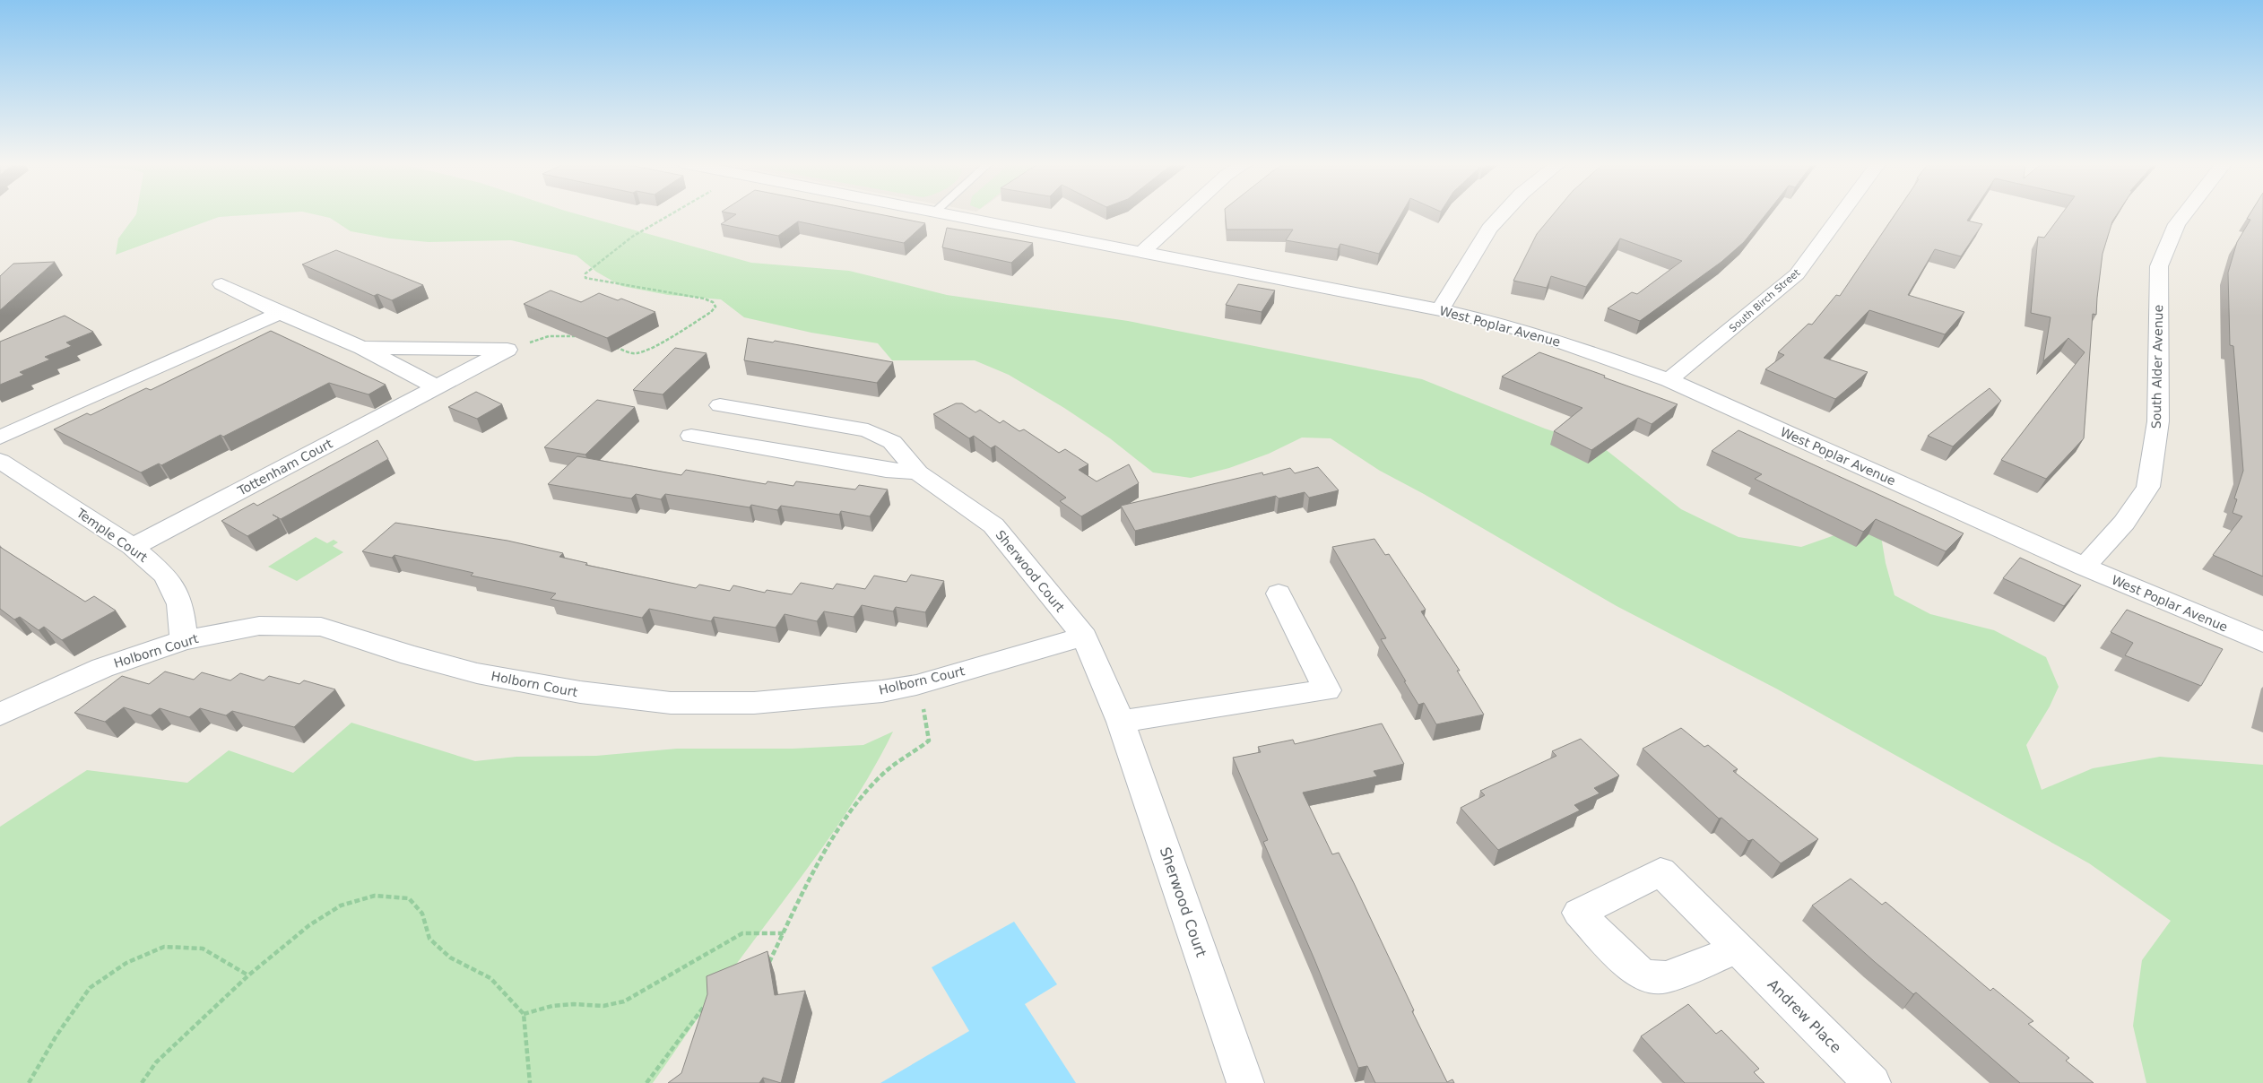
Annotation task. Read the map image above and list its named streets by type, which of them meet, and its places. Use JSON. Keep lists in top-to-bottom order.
{
  "streets": {
    "street": [
      "South Birch Street",
      "West Poplar Avenue",
      "South Alder Avenue",
      "Tottenham Court",
      "Temple Court",
      "Sherwood Court",
      "Holborn Court",
      "Andrew Place"
    ]
  },
  "crossings": [
    ["South Birch Street", "West Poplar Avenue"],
    ["West Poplar Avenue", "South Alder Avenue"],
    ["Tottenham Court", "Temple Court"],
    ["Temple Court", "Holborn Court"],
    ["Sherwood Court", "Holborn Court"]
  ]
}
